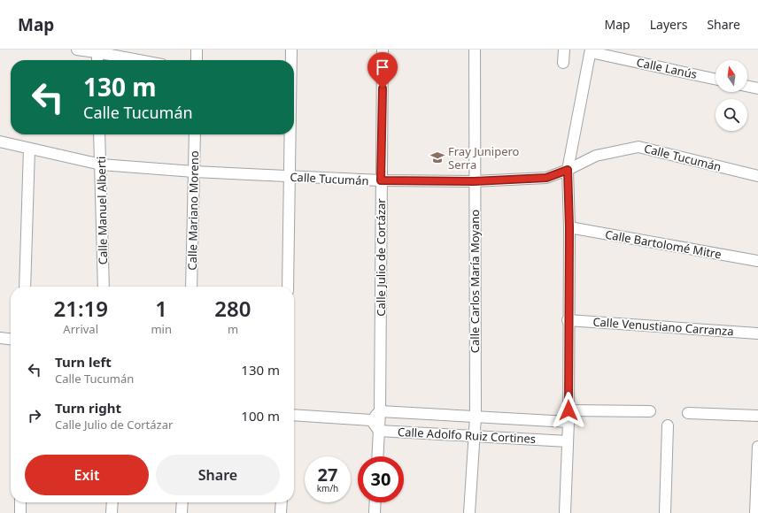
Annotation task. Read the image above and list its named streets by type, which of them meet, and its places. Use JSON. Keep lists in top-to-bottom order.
{
  "streets": {
    "street": [
      "Calle Lanús",
      "Calle Tucumán",
      "Calle Manuel Alberti",
      "Calle Mariano Moreno",
      "Calle Bartolomé Mitre",
      "Calle Julio de Cortázar",
      "Calle Carlos María Moyano",
      "Calle Venustiano Carranza",
      "Calle Adolfo Ruiz Cortines"
    ]
  },
  "crossings": [
    ["Calle Tucumán", "Calle Manuel Alberti"],
    ["Calle Tucumán", "Calle Mariano Moreno"],
    ["Calle Tucumán", "Calle Julio de Cortázar"],
    ["Calle Tucumán", "Calle Carlos María Moyano"],
    ["Calle Julio de Cortázar", "Calle Adolfo Ruiz Cortines"],
    ["Calle Carlos María Moyano", "Calle Adolfo Ruiz Cortines"]
  ],
  "places": {
    "school or university": ["Fray Junipero Serra"]
  },
  "north": "top",
  "page": {
    "header": "Map",
    "nav": ["Map", "Layers", "Share"],
    "turn": ["130 m", "Calle Tucumán"],
    "eta": [
      "21:19",
      "Arrival",
      "1",
      "min",
      "280",
      "m"
    ],
    "list": [
      {
        "name": "Turn left",
        "note": "Calle Tucumán",
        "value": "130 m"
      },
      {
        "name": "Turn right",
        "note": "Calle Julio de Cortázar",
        "value": "100 m"
      }
    ],
    "buttons": ["Exit", "Share"],
    "speed": "27 km/h",
    "limit": "30"
  }
}
